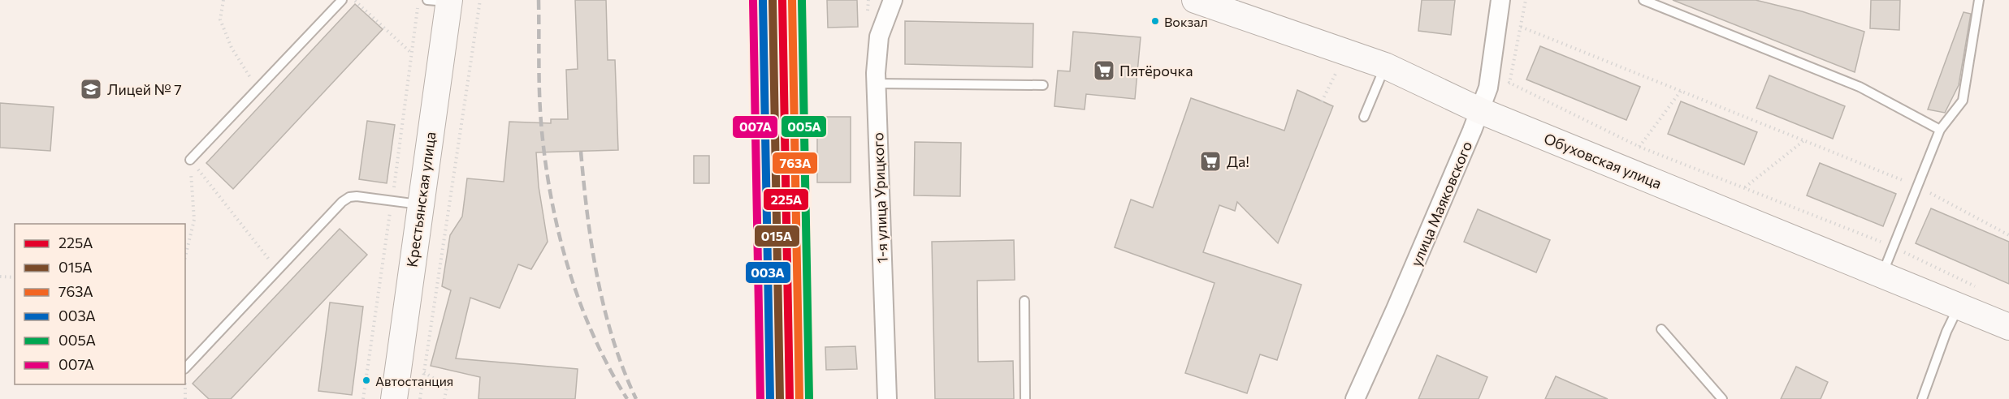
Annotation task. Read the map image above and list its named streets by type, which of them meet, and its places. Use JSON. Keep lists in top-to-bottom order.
{
  "streets": {
    "street": [
      "Обуховская улица",
      "1-я улица Урицкого",
      "Крестьянская улица",
      "улица Маяковского"
    ]
  },
  "crossings": [
    ["Обуховская улица", "улица Маяковского"]
  ],
  "places": {
    "other": ["Вокзал", "Автостанция"],
    "supermarket": ["Пятёрочка", "Да!"],
    "school or university": ["Лицей № 7"]
  },
  "lines": [
    "transit line 225А",
    "transit line 015А",
    "transit line 763А",
    "transit line 003А",
    "transit line 005А",
    "transit line 007А"
  ],
  "legend": [
    "225А",
    "015А",
    "763А",
    "003А",
    "005А",
    "007А"
  ]
}
